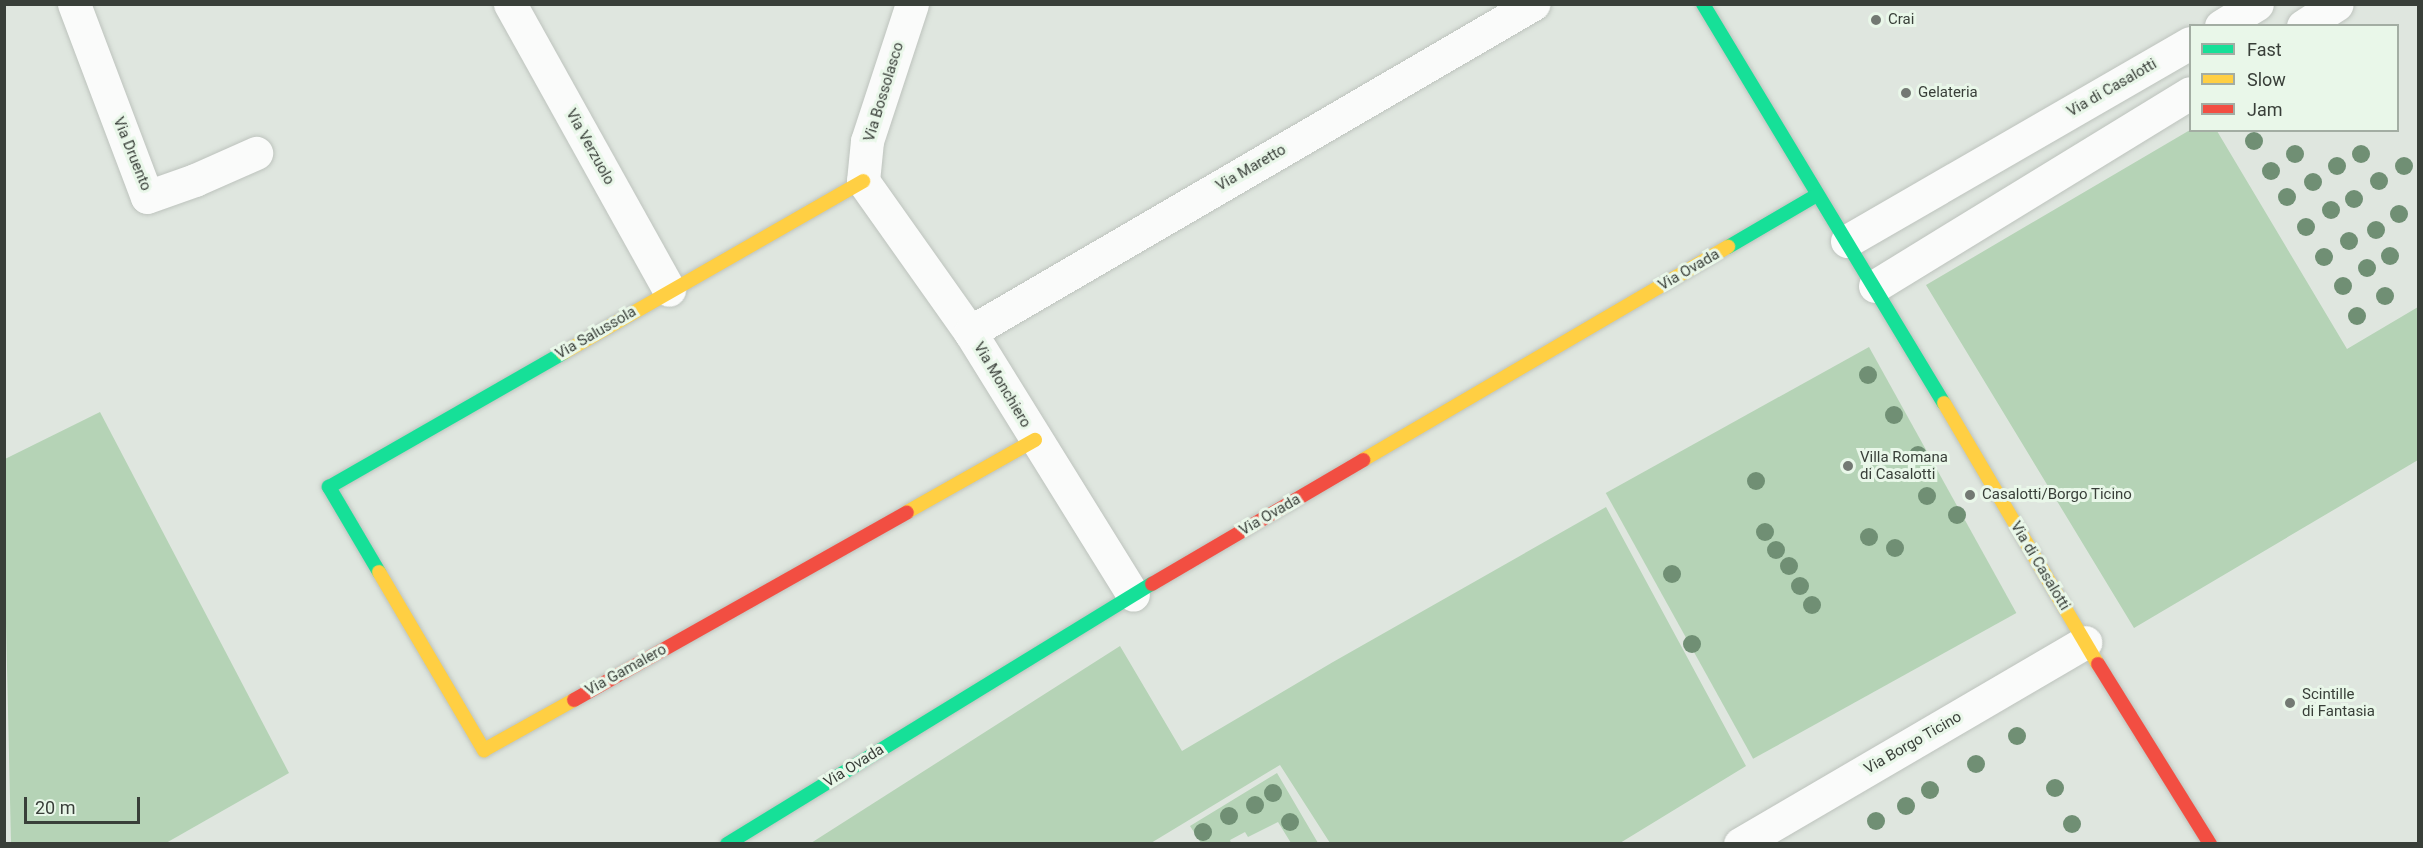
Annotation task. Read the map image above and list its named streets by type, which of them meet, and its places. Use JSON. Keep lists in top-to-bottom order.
{
  "streets": {
    "street": [
      "Via di Casalotti",
      "Via Bossolasco",
      "Via Verzuolo",
      "Via Druento",
      "Via Maretto",
      "Via Ovada",
      "Via Salussola",
      "Via Monchiero",
      "Via Gamalero",
      "Via Borgo Ticino"
    ]
  },
  "crossings": [
    ["Via di Casalotti", "Via Ovada"],
    ["Via di Casalotti", "Via Borgo Ticino"],
    ["Via Bossolasco", "Via Salussola"],
    ["Via Bossolasco", "Via Monchiero"],
    ["Via Verzuolo", "Via Salussola"],
    ["Via Maretto", "Via Monchiero"],
    ["Via Ovada", "Via Monchiero"],
    ["Via Salussola", "Via Monchiero"],
    ["Via Salussola", "Via Gamalero"],
    ["Via Monchiero", "Via Gamalero"]
  ],
  "places": [
    "Crai",
    "Gelateria",
    "Villa Romana di Casalotti",
    "Casalotti/Borgo Ticino",
    "Scintille di Fantasia"
  ],
  "legend": ["Fast", "Slow", "Jam"],
  "scale_bar": "20 m"
}
